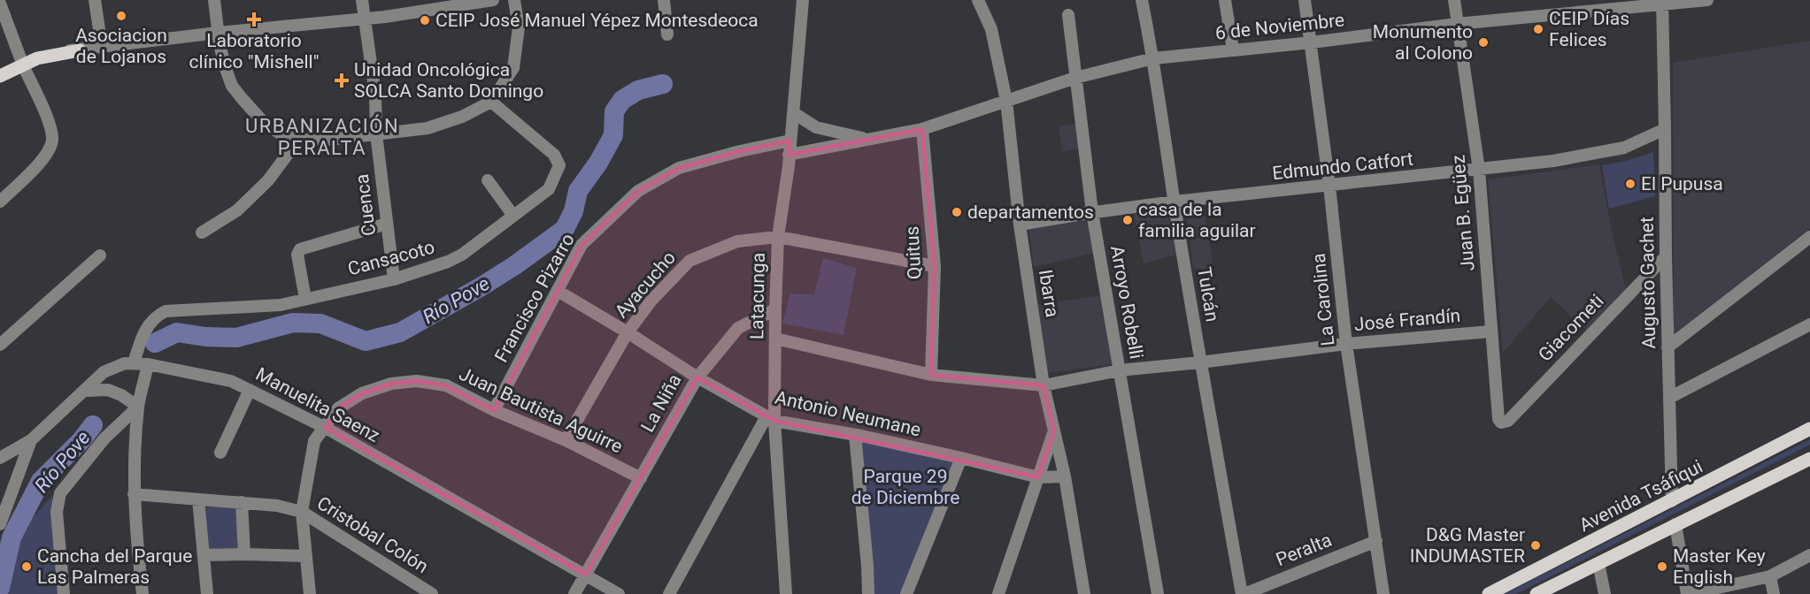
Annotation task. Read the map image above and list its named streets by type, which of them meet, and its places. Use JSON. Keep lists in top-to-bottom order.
{
  "streets": {
    "main road": ["Avenida Tsáfiqui"],
    "street": [
      "6 de Noviembre",
      "Edmundo Catfort",
      "Cuenca",
      "Juan B. Egüez",
      "Quitus",
      "Cansacoto",
      "Augusto Gachet",
      "Ayacucho",
      "Ibarra",
      "Tulcán",
      "Latacunga",
      "Francisco Pizarro",
      "La Carolina",
      "Arroyo Robelli",
      "José Frandín",
      "Giacometi",
      "La Niña",
      "Manuelita Saenz",
      "Juan Bautista Aguirre",
      "Antonio Neumane",
      "Cristobal Colón",
      "Peralta"
    ]
  },
  "crossings": [
    ["6 de Noviembre", "Juan B. Egüez"],
    ["6 de Noviembre", "Quitus"],
    ["6 de Noviembre", "Augusto Gachet"],
    ["6 de Noviembre", "Ibarra"],
    ["6 de Noviembre", "Tulcán"],
    ["6 de Noviembre", "Latacunga"],
    ["6 de Noviembre", "La Carolina"],
    ["6 de Noviembre", "Arroyo Robelli"],
    ["Edmundo Catfort", "Juan B. Egüez"],
    ["Edmundo Catfort", "Augusto Gachet"],
    ["Edmundo Catfort", "Ibarra"],
    ["Edmundo Catfort", "Tulcán"],
    ["Edmundo Catfort", "La Carolina"],
    ["Edmundo Catfort", "Arroyo Robelli"],
    ["Cuenca", "Cansacoto"],
    ["Juan B. Egüez", "José Frandín"],
    ["Juan B. Egüez", "Giacometi"],
    ["Quitus", "Ayacucho"],
    ["Cansacoto", "Manuelita Saenz"],
    ["Augusto Gachet", "Giacometi"],
    ["Augusto Gachet", "Avenida Tsáfiqui"],
    ["Ayacucho", "Latacunga"],
    ["Ayacucho", "Juan Bautista Aguirre"],
    ["Ayacucho", "Antonio Neumane"],
    ["Ibarra", "José Frandín"],
    ["Ibarra", "Antonio Neumane"],
    ["Tulcán", "José Frandín"],
    ["Tulcán", "Peralta"],
    ["Latacunga", "Francisco Pizarro"],
    ["Latacunga", "La Niña"],
    ["Latacunga", "Antonio Neumane"],
    ["Francisco Pizarro", "Juan Bautista Aguirre"],
    ["Francisco Pizarro", "Antonio Neumane"],
    ["La Carolina", "José Frandín"],
    ["La Carolina", "Peralta"],
    ["Arroyo Robelli", "José Frandín"],
    ["La Niña", "Manuelita Saenz"],
    ["La Niña", "Juan Bautista Aguirre"],
    ["La Niña", "Antonio Neumane"],
    ["Manuelita Saenz", "Juan Bautista Aguirre"],
    ["Juan Bautista Aguirre", "Cristobal Colón"]
  ],
  "districts": ["URBANIZACIÓN PERALTA"],
  "water": ["Río Pove"],
  "parks": ["Parque 29 de Diciembre"],
  "places": {
    "other": [
      "Asociacion de Lojanos",
      "CEIP José Manuel Yépez Montesdeoca",
      "CEIP Días Felices",
      "Monumento al Colono",
      "El Pupusa",
      "departamentos",
      "casa de la familia aguilar",
      "D&G Master INDUMASTER",
      "Cancha del Parque Las Palmeras",
      "Master Key English"
    ],
    "health": ["Laboratorio clínico \"Mishell\"", "Unidad Oncológica SOLCA Santo Domingo"]
  }
}
